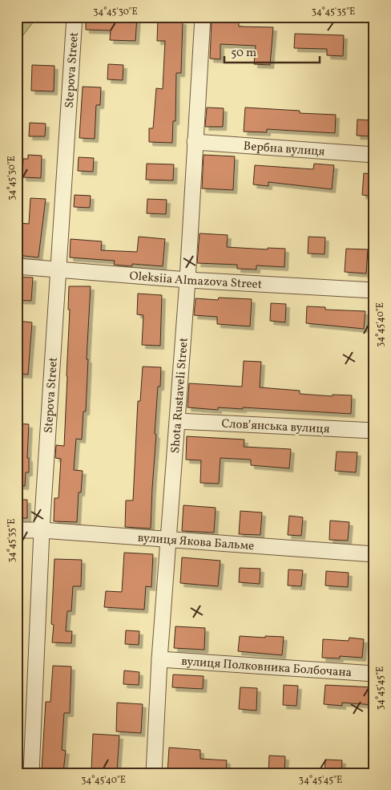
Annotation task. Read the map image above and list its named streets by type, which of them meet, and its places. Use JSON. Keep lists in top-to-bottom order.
{
  "streets": {
    "street": [
      "Stepova Street",
      "Вербна вулиця",
      "Oleksiia Almazova Street",
      "Shota Rustaveli Street",
      "Словʼянська вулиця",
      "вулиця Якова Бальме",
      "вулиця Полковника Болбочана"
    ]
  },
  "crossings": [
    ["Stepova Street", "Oleksiia Almazova Street"],
    ["Stepova Street", "вулиця Якова Бальме"],
    ["Вербна вулиця", "Shota Rustaveli Street"],
    ["Oleksiia Almazova Street", "Shota Rustaveli Street"],
    ["Shota Rustaveli Street", "Словʼянська вулиця"],
    ["Shota Rustaveli Street", "вулиця Якова Бальме"],
    ["Shota Rustaveli Street", "вулиця Полковника Болбочана"]
  ],
  "scale_bar": "50 m",
  "coordinates": [
    "34°45'30\"E",
    "34°45'35\"E",
    "34°45'40\"E",
    "34°45'45\"E"
  ]
}
